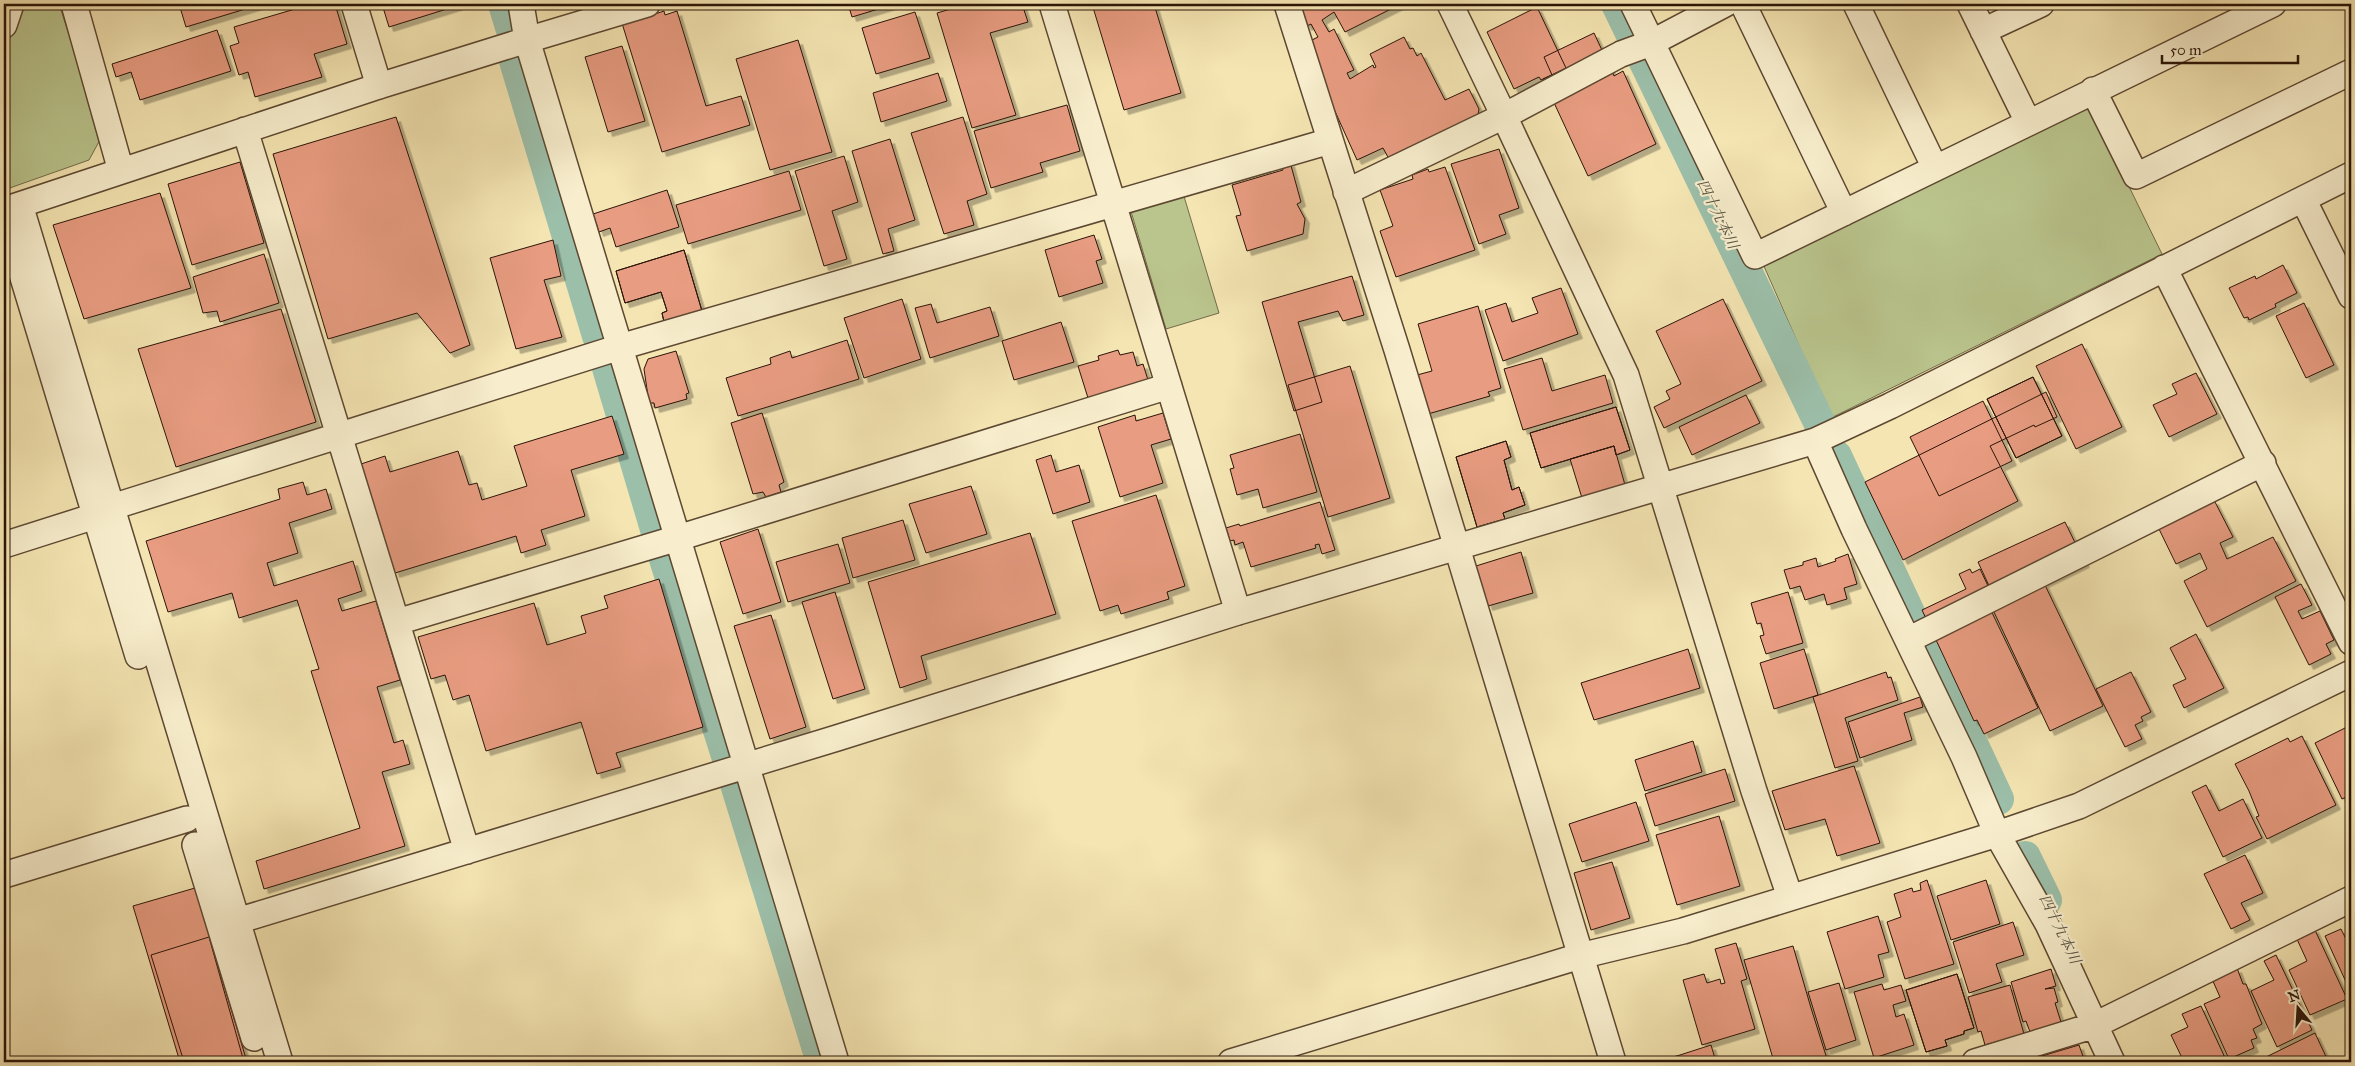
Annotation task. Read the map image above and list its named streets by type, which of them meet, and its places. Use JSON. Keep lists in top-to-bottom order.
{
  "water": ["四十九本川"],
  "scale_bar": "50 m",
  "north": "top"
}
